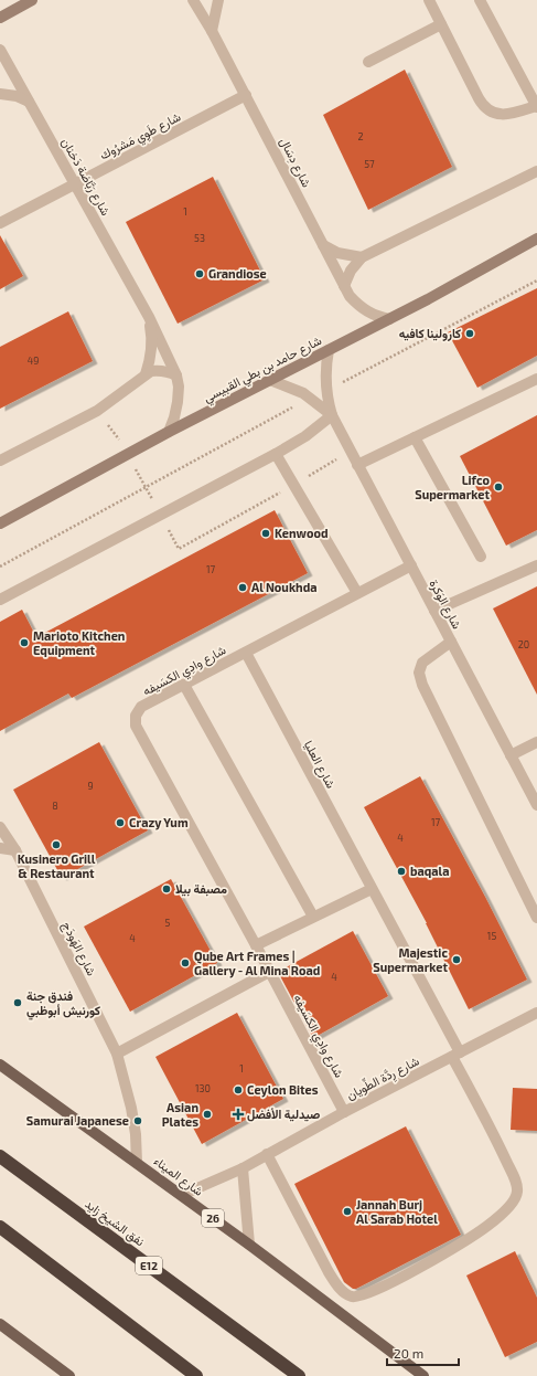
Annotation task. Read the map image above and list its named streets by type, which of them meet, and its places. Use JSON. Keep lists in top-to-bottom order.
{
  "streets": {
    "highway": ["نفق الشيخ زايد", "E12"],
    "main road": ["شارع حامد بن بطي القبيسي", "شارع الميناء", "26"],
    "street": [
      "شارع طَوِي مَشرُوك",
      "شارع دِسَال",
      "شارع رَبَّاضة دَخنان",
      "شارع الوَكرة",
      "شارع وادِي الكسَيفه",
      "شارع العليا",
      "شارع الهَودَج",
      "شارع رِدَّة الطِّويان"
    ]
  },
  "crossings": [
    ["شارع طَوِي مَشرُوك", "شارع دِسَال"],
    ["شارع طَوِي مَشرُوك", "شارع رَبَّاضة دَخنان"],
    ["شارع دِسَال", "شارع حامد بن بطي القبيسي"],
    ["شارع رَبَّاضة دَخنان", "شارع حامد بن بطي القبيسي"],
    ["شارع حامد بن بطي القبيسي", "شارع الوَكرة"],
    ["شارع الوَكرة", "شارع وادِي الكسَيفه"],
    ["شارع وادِي الكسَيفه", "شارع العليا"],
    ["شارع وادِي الكسَيفه", "شارع رِدَّة الطِّويان"],
    ["شارع العليا", "شارع رِدَّة الطِّويان"],
    ["شارع الهَودَج", "شارع الميناء"],
    ["شارع رِدَّة الطِّويان", "شارع الميناء"]
  ],
  "places": {
    "other": [
      "Grandiose",
      "كارولينا كافيه",
      "Lifco Supermarket",
      "Kenwood",
      "Al Noukhda",
      "Marioto Kitchen Equipment",
      "Crazy Yum",
      "Kusinero Grill & Restaurant",
      "baqala",
      "مصبفة بيلا",
      "Majestic Supermarket",
      "Qube Art Frames | Gallery - Al Mina Road",
      "فندق جنة كورنيش أبوظبي",
      "Ceylon Bites",
      "Asian Plates",
      "Samurai Japanese",
      "Jannah Burj Al Sarab Hotel"
    ],
    "health": ["صيدلية الأفضل"]
  },
  "house_numbers": [
    "2",
    "57",
    "1",
    "53",
    "49",
    "17",
    "20",
    "9",
    "8",
    "17",
    "4",
    "5",
    "15",
    "4",
    "4",
    "1",
    "130"
  ],
  "scale_bar": "20 m"
}
